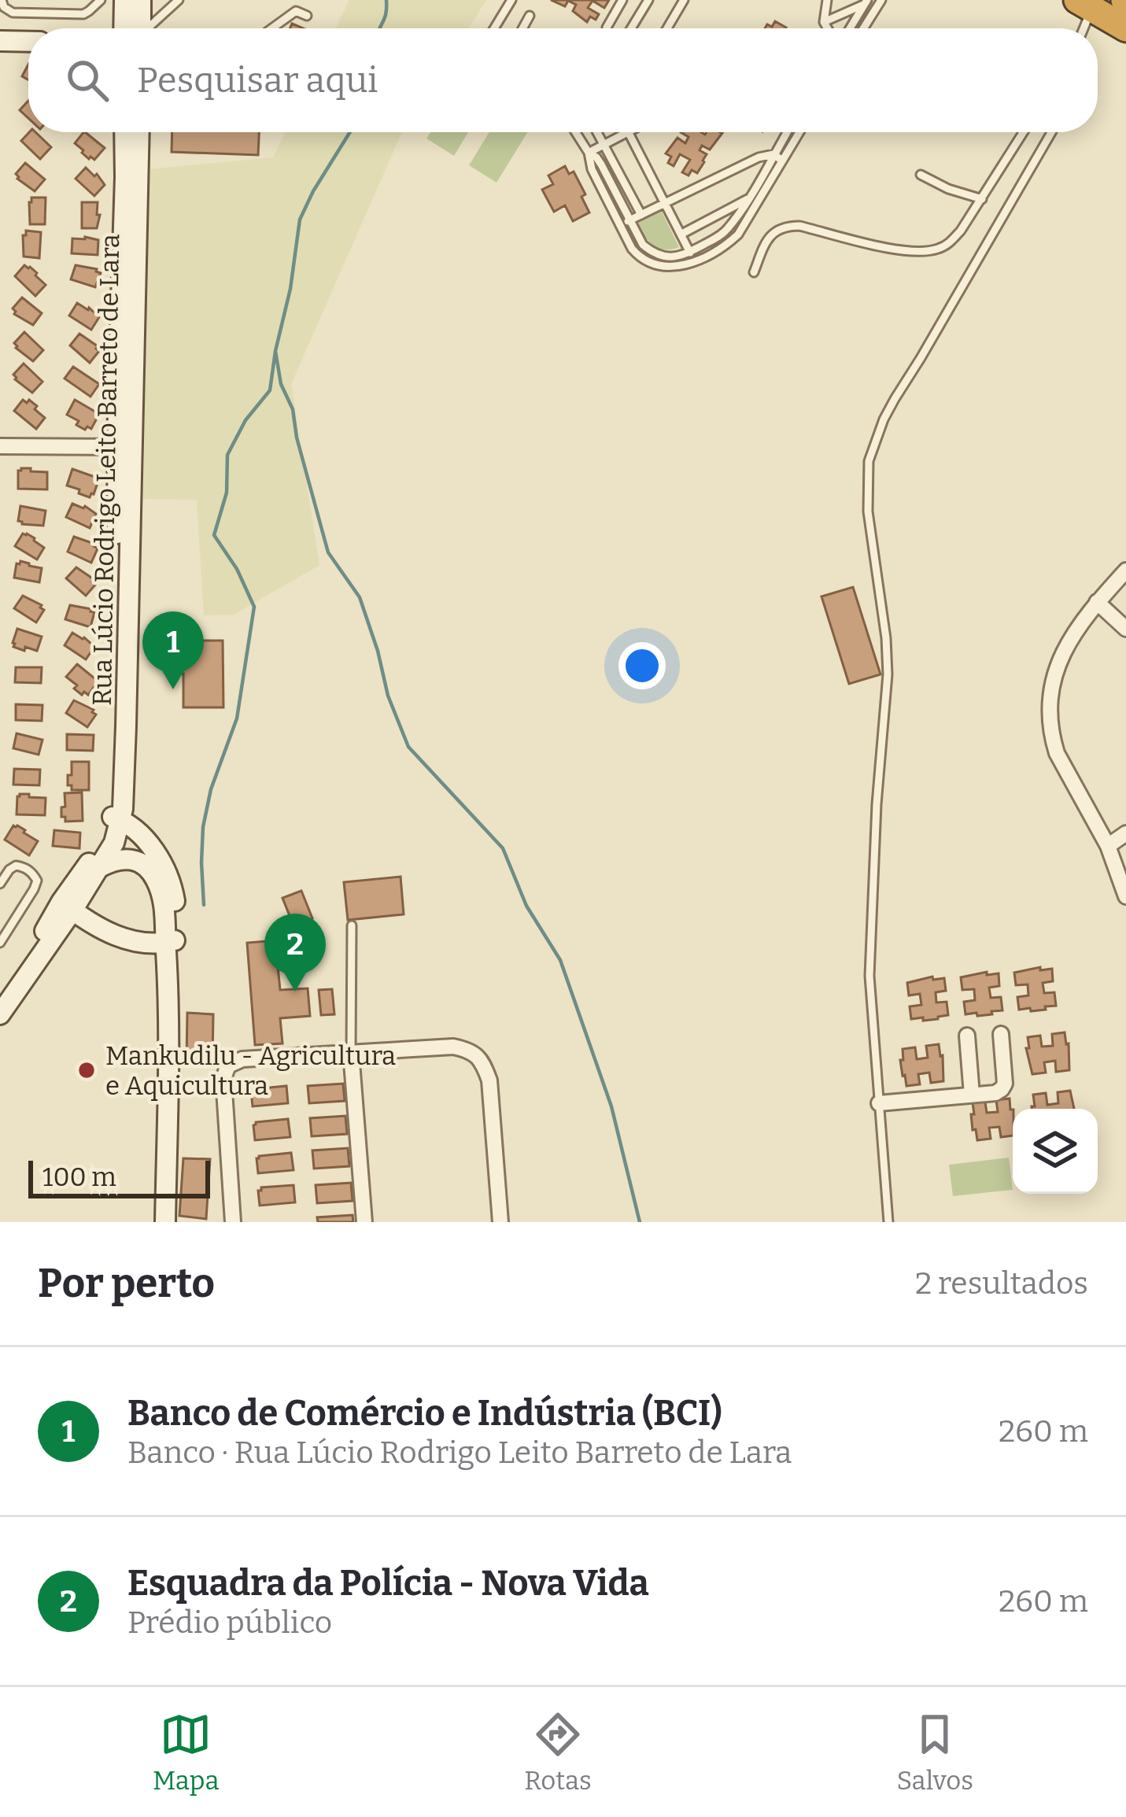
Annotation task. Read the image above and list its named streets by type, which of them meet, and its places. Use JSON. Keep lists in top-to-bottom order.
{
  "streets": {
    "street": ["Rua Lúcio Rodrigo Leito Barreto de Lara"]
  },
  "places": ["Mankudilu - Agricultura e Aquicultura"],
  "scale_bar": "100 m",
  "page": {
    "search": "Pesquisar aqui",
    "pins": ["1", "2"],
    "scale": "100 m",
    "heading": ["Por perto", "2 resultados"],
    "list": [
      {
        "mark": "1",
        "name": "Banco de Comércio e Indústria (BCI)",
        "note": "Banco · Rua Lúcio Rodrigo Leito Barreto de Lara",
        "value": "260 m"
      },
      {
        "mark": "2",
        "name": "Esquadra da Polícia - Nova Vida",
        "note": "Prédio público",
        "value": "260 m"
      }
    ],
    "nav": ["Mapa", "Rotas", "Salvos"]
  }
}
